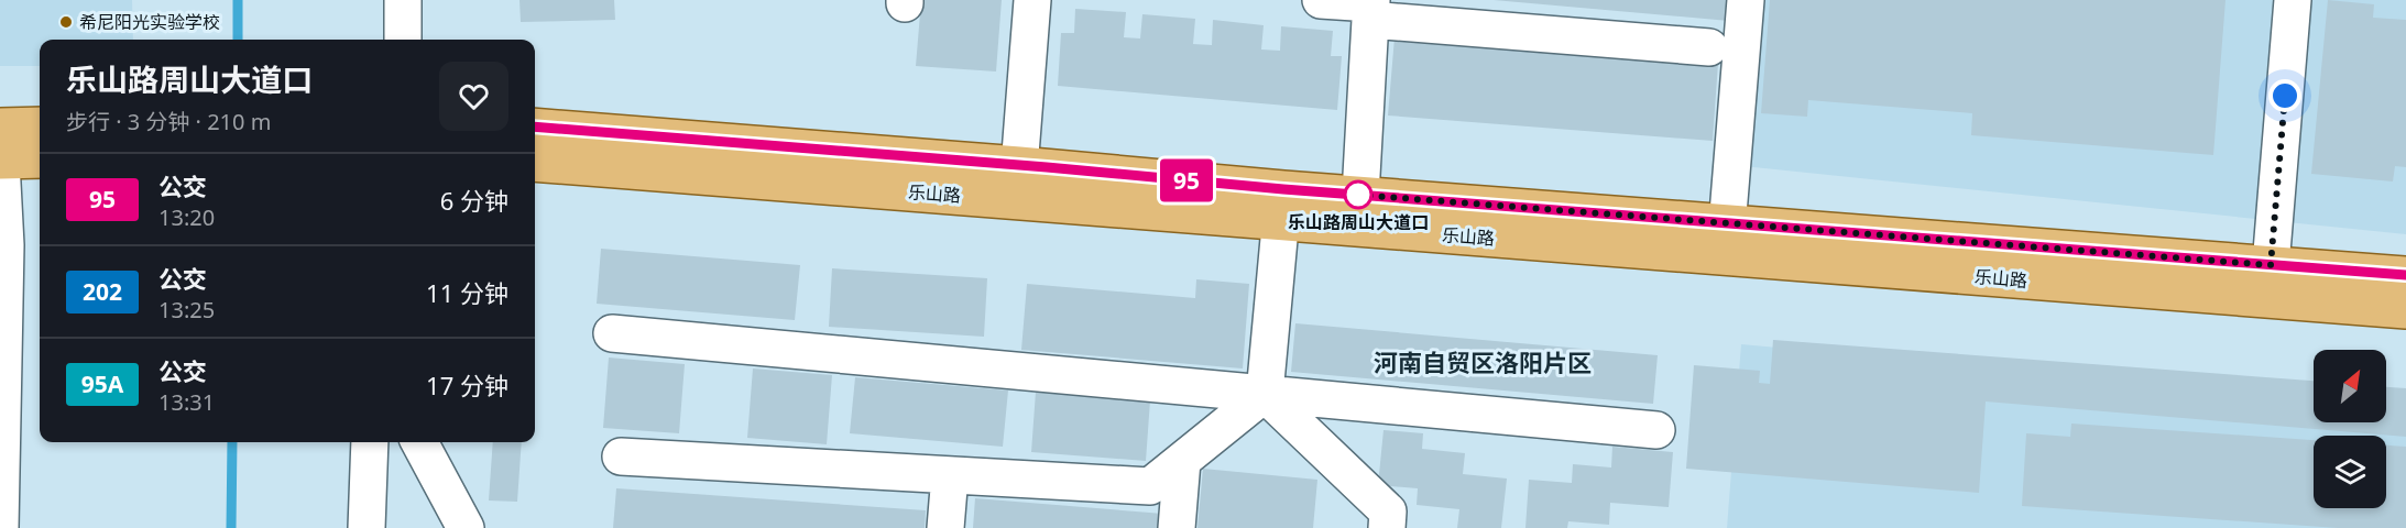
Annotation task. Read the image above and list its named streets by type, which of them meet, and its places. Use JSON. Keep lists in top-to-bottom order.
{
  "streets": {
    "main road": ["乐山路"]
  },
  "districts": ["河南自贸区洛阳片区"],
  "places": ["希尼阳光实验学校", "乐山路周山大道口"],
  "lines": ["bus line 95"],
  "north": "top right",
  "page": {
    "on_map": "95",
    "heading": ["乐山路周山大道口", "步行 · 3 分钟 · 210 m"],
    "list": [
      {
        "mark": "95",
        "name": "公交",
        "note": "13:20",
        "value": "6 分钟"
      },
      {
        "mark": "202",
        "name": "公交",
        "note": "13:25",
        "value": "11 分钟"
      },
      {
        "mark": "95A",
        "name": "公交",
        "note": "13:31",
        "value": "17 分钟"
      }
    ]
  }
}
